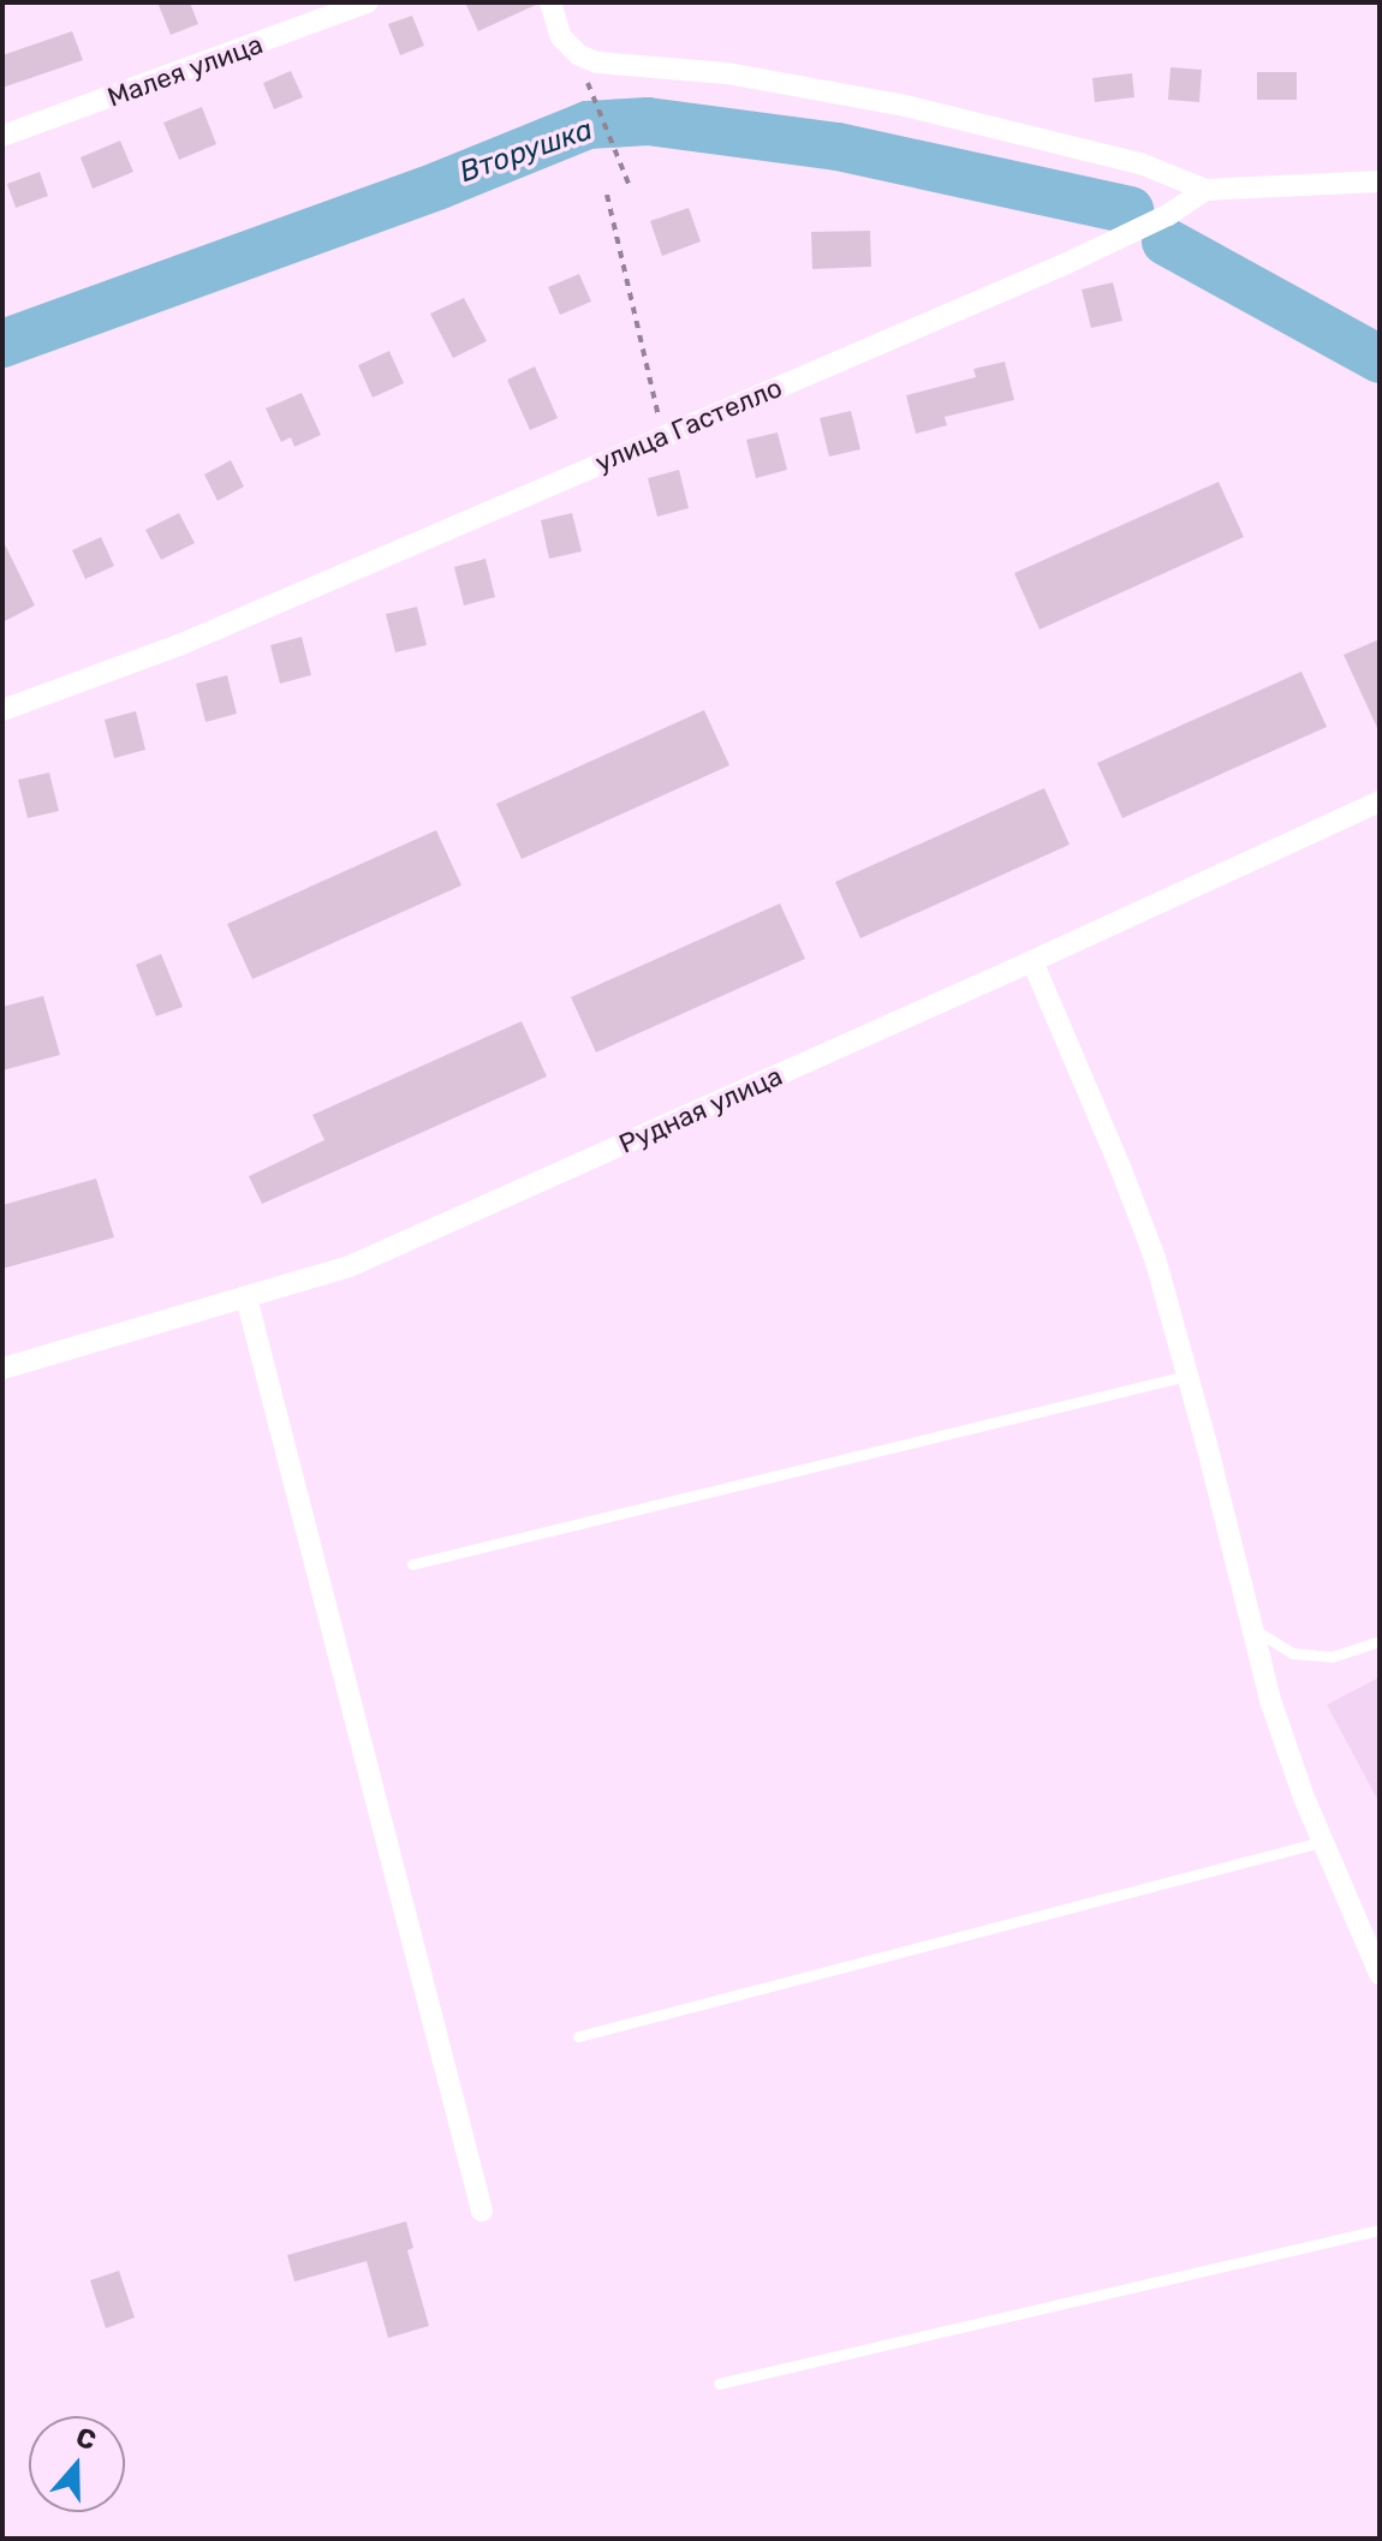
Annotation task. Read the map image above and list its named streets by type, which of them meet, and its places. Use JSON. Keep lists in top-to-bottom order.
{
  "streets": {
    "street": ["Малея улица", "улица Гастелло", "Рудная улица"]
  },
  "water": ["Вторушка"],
  "north": "top"
}
